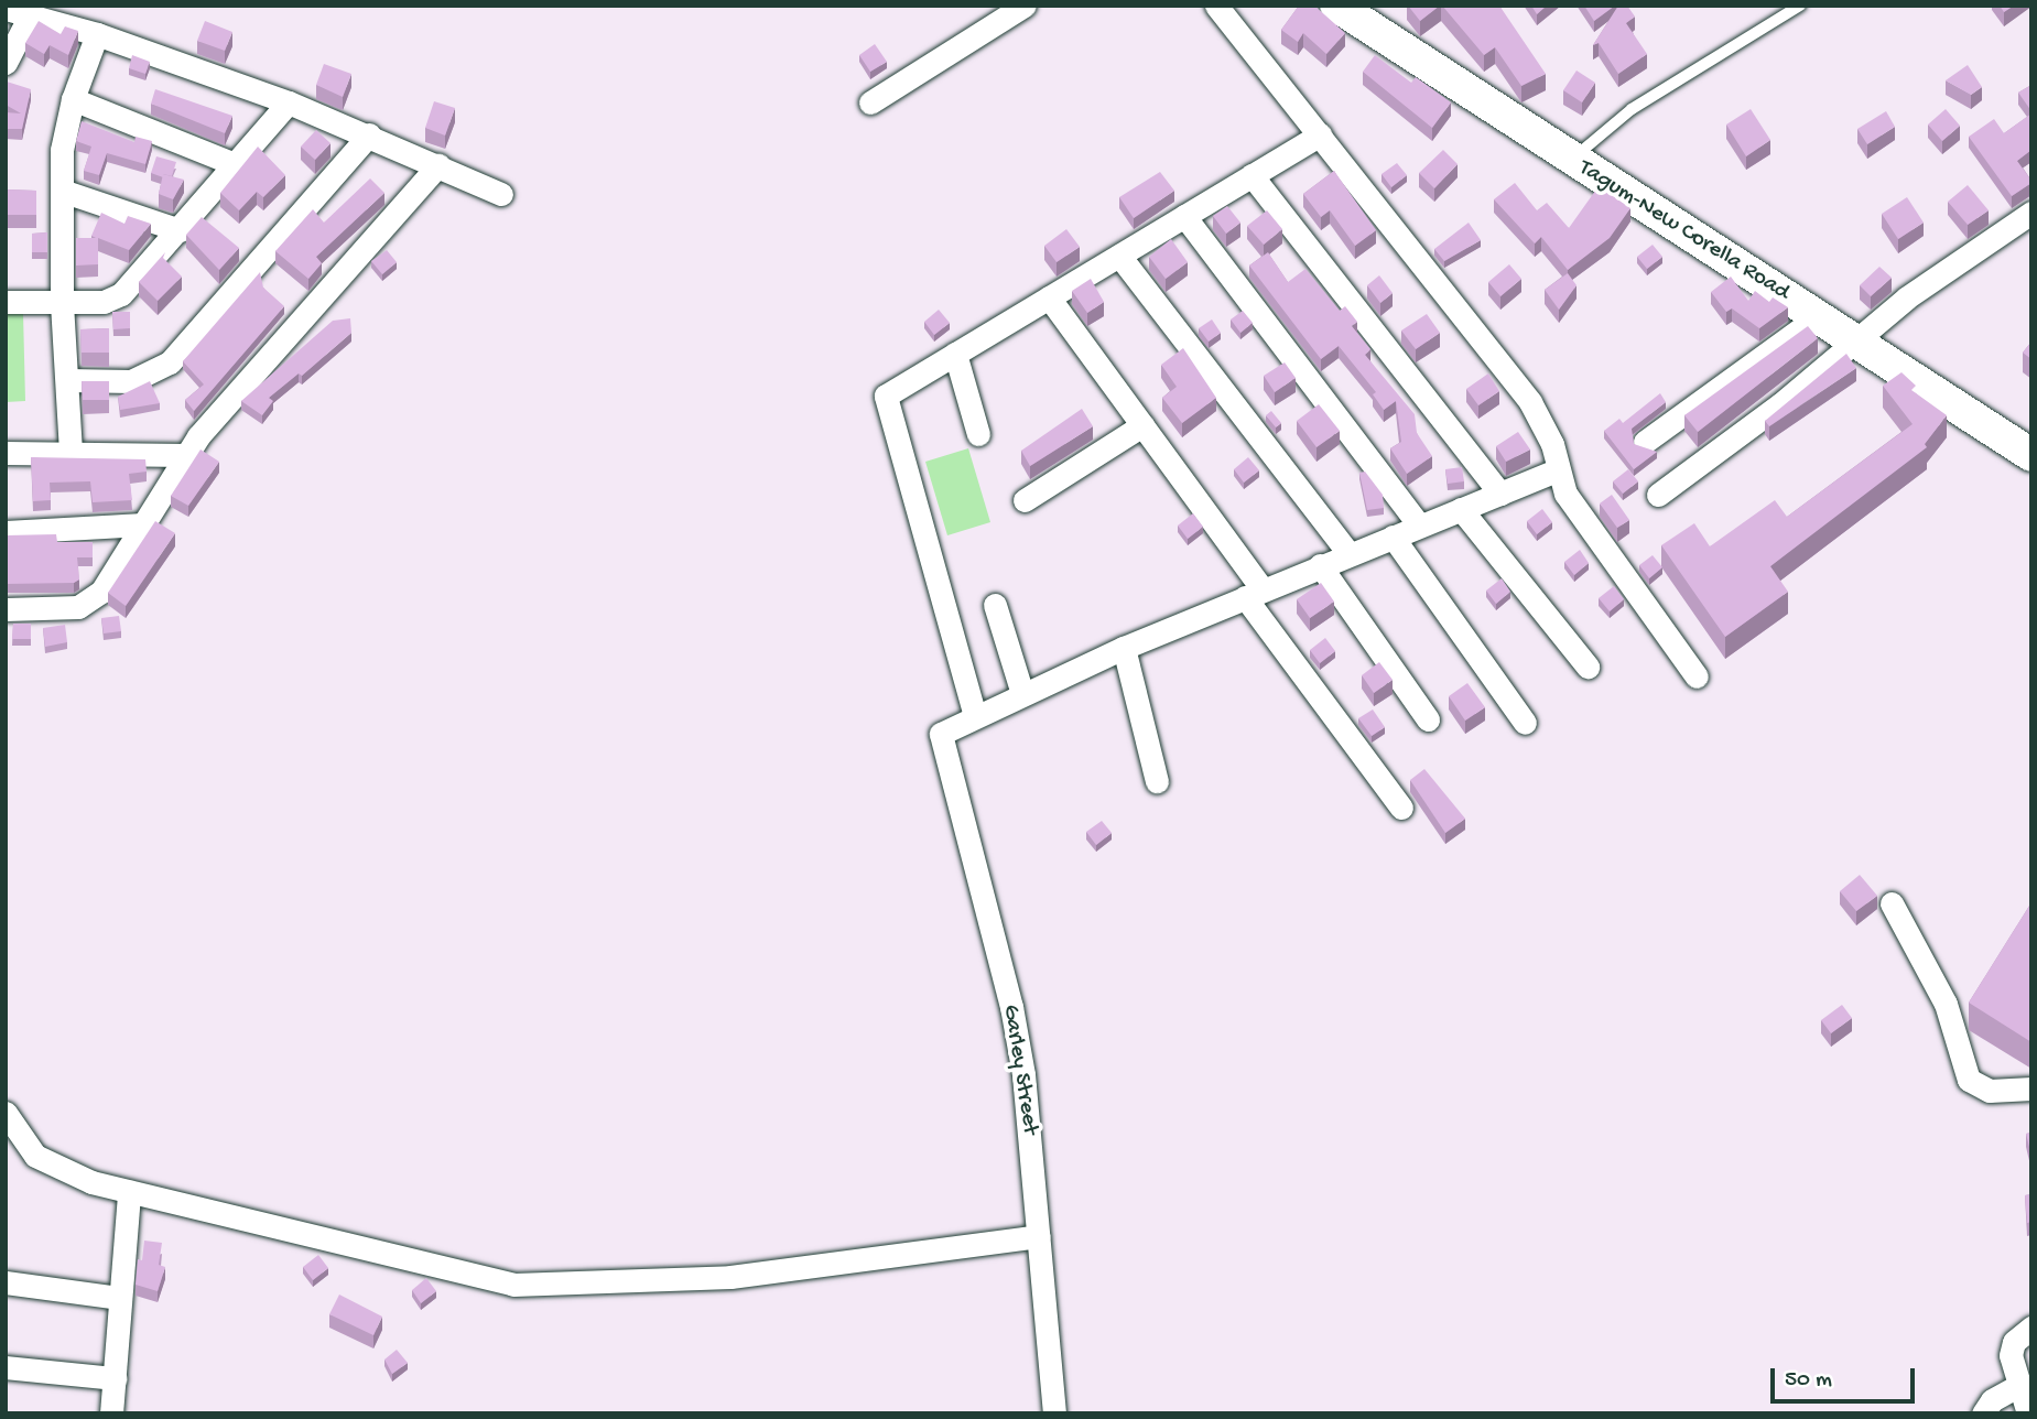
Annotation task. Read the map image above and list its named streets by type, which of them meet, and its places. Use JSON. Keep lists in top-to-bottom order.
{
  "streets": {
    "main road": ["Tagum-New Corella Road"],
    "street": ["Garley Street"]
  },
  "scale_bar": "50 m"
}
